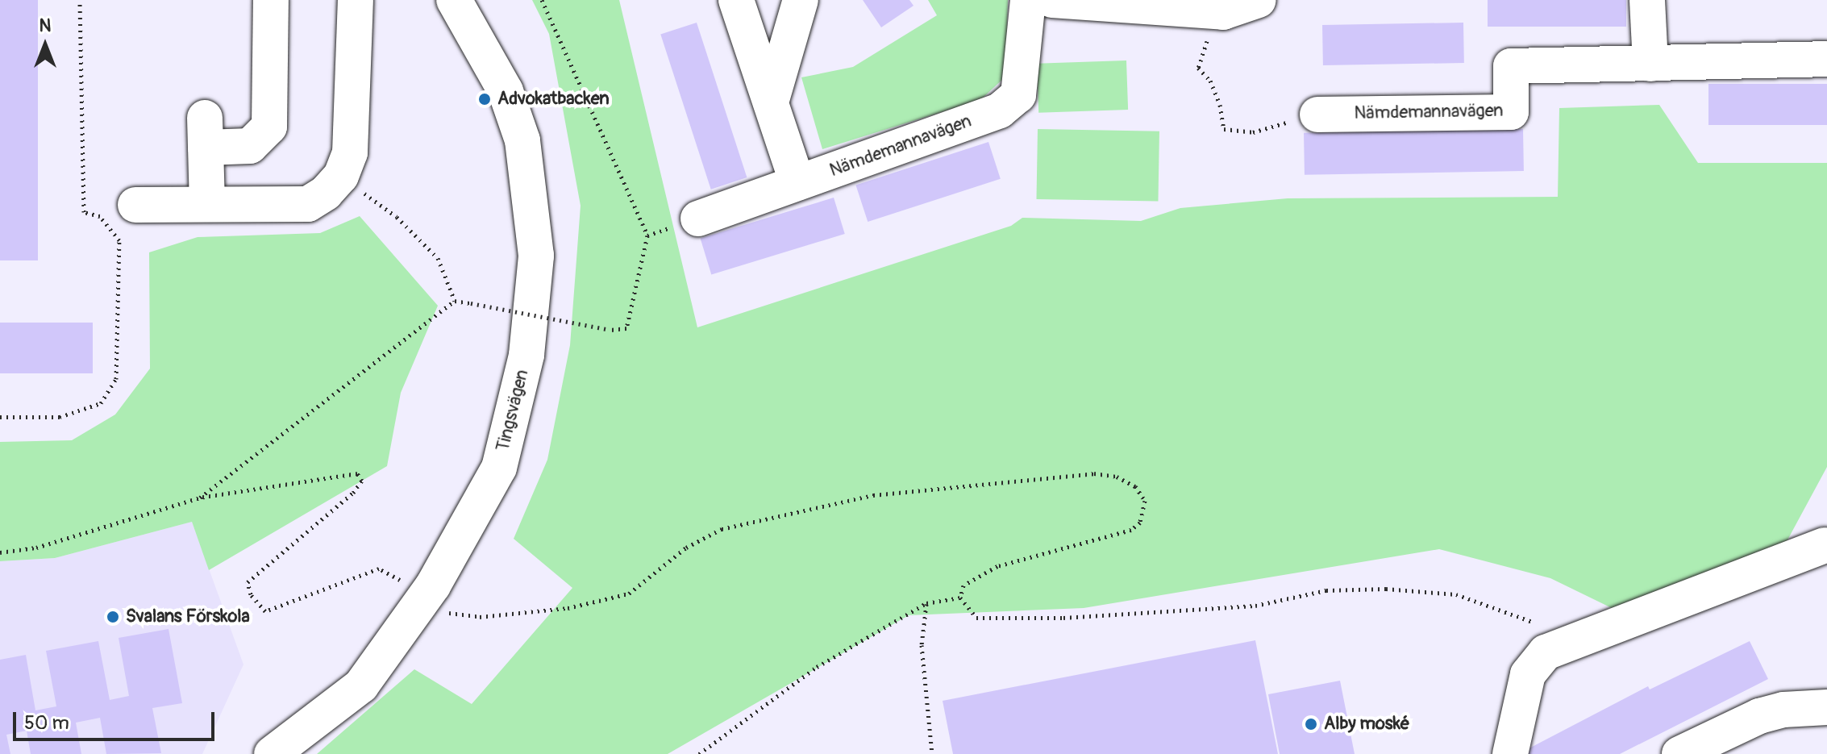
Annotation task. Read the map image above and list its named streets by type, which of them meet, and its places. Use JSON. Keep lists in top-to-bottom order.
{
  "streets": {
    "street": ["Nämdemannavägen", "Tingsvägen"]
  },
  "places": ["Advokatbacken", "Svalans Förskola", "Alby moské"],
  "scale_bar": "50 m",
  "north": "top"
}
